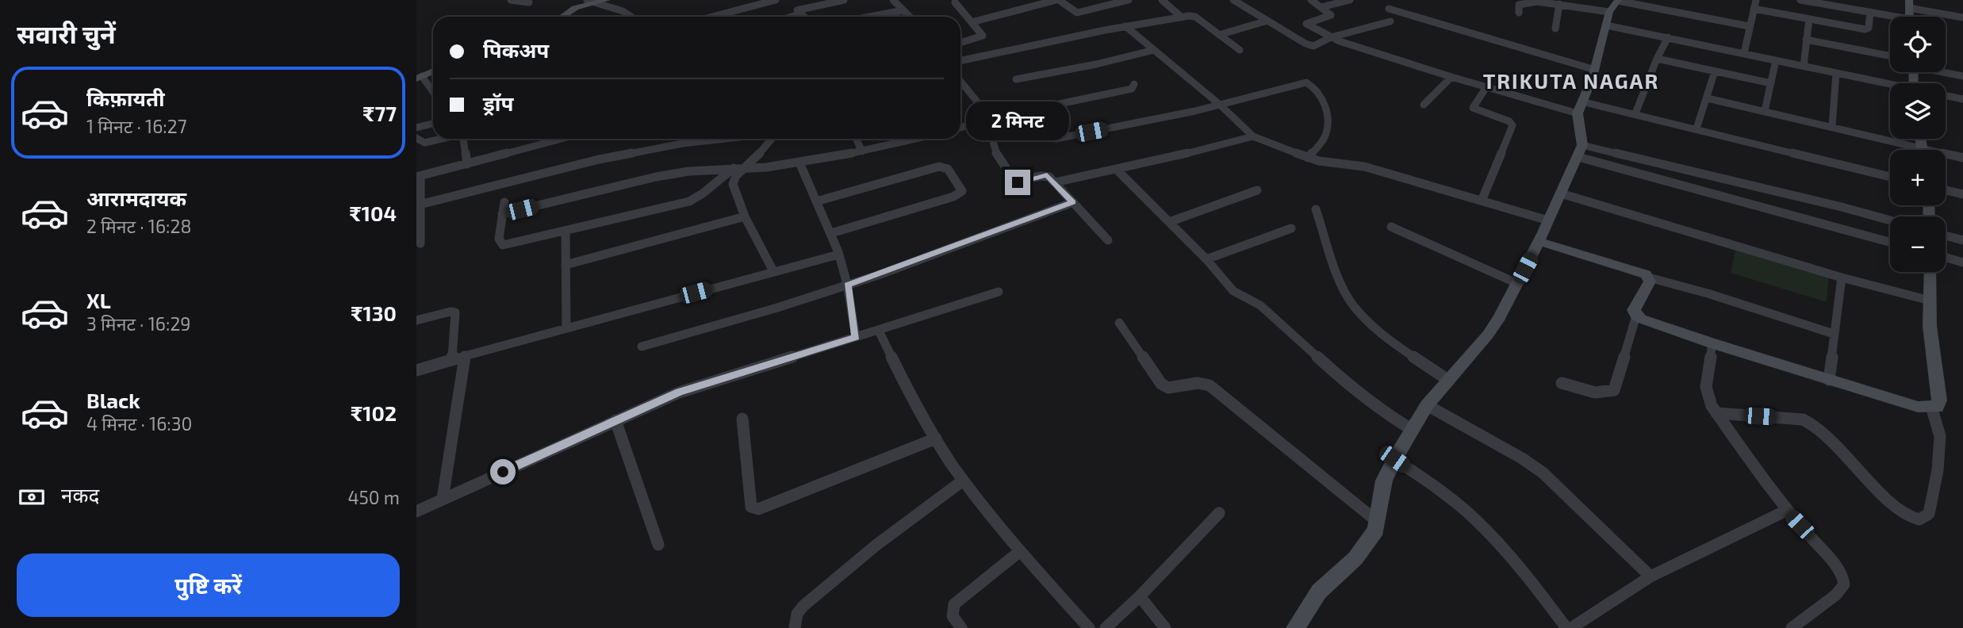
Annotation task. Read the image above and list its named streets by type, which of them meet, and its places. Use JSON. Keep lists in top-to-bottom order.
{
  "districts": ["TRIKUTA NAGAR"],
  "page": {
    "heading": "सवारी चुनें",
    "map_buttons": ["+", "−"],
    "banner": ["पिकअप", "ड्रॉप"],
    "list": [
      {
        "name": "किफ़ायती",
        "note": "1 मिनट · 16:27",
        "value": "₹77"
      },
      {
        "name": "आरामदायक",
        "note": "2 मिनट · 16:28",
        "value": "₹104"
      },
      {
        "name": "XL",
        "note": "3 मिनट · 16:29",
        "value": "₹130"
      },
      {
        "name": "Black",
        "note": "4 मिनट · 16:30",
        "value": "₹102"
      }
    ],
    "bubble": "2 मिनट",
    "pay": ["नकद", "450 m"],
    "buttons": "पुष्टि करें"
  }
}
